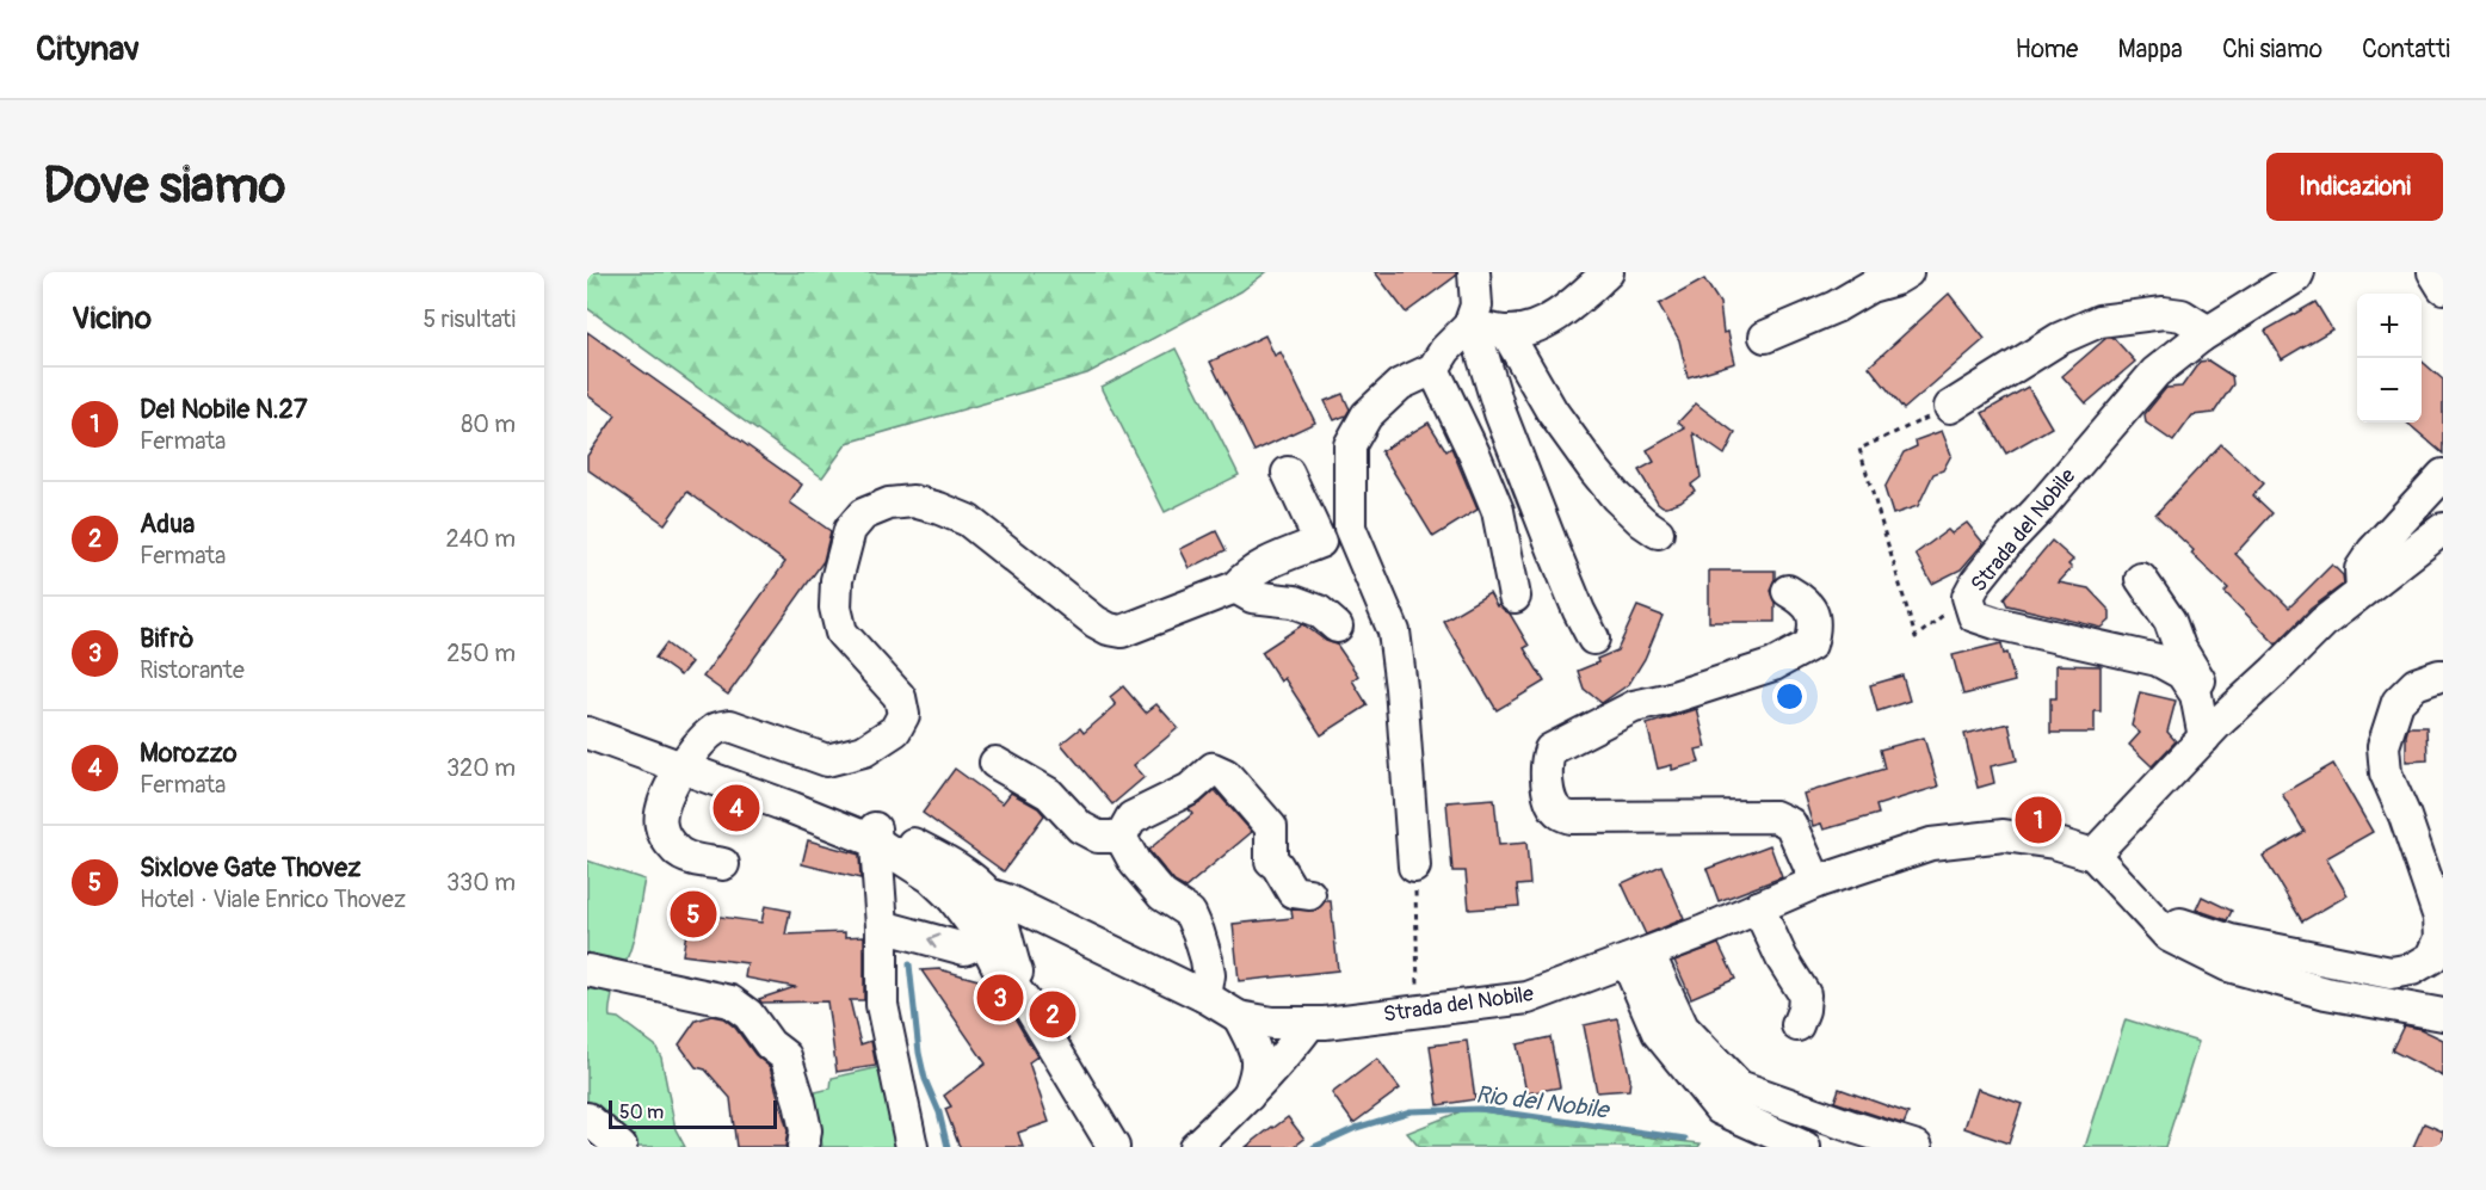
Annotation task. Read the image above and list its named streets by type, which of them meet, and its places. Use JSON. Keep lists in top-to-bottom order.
{
  "streets": {
    "street": ["Strada del Nobile"]
  },
  "water": ["Rio del Nobile"],
  "scale_bar": "50 m",
  "page": {
    "header": "Citynav",
    "nav": [
      "Home",
      "Mappa",
      "Chi siamo",
      "Contatti"
    ],
    "buttons": "Indicazioni",
    "title": "Dove siamo",
    "heading": ["Vicino", "5 risultati"],
    "map_buttons": ["+", "−"],
    "list": [
      {
        "mark": "1",
        "name": "Del Nobile N.27",
        "note": "Fermata",
        "value": "80 m"
      },
      {
        "mark": "2",
        "name": "Adua",
        "note": "Fermata",
        "value": "240 m"
      },
      {
        "mark": "3",
        "name": "Bifrò",
        "note": "Ristorante",
        "value": "250 m"
      },
      {
        "mark": "4",
        "name": "Morozzo",
        "note": "Fermata",
        "value": "320 m"
      },
      {
        "mark": "5",
        "name": "Sixlove Gate Thovez",
        "note": "Hotel · Viale Enrico Thovez",
        "value": "330 m"
      }
    ],
    "pins": [
      "4",
      "1",
      "5",
      "3",
      "2"
    ],
    "scale": "50 m"
  }
}
